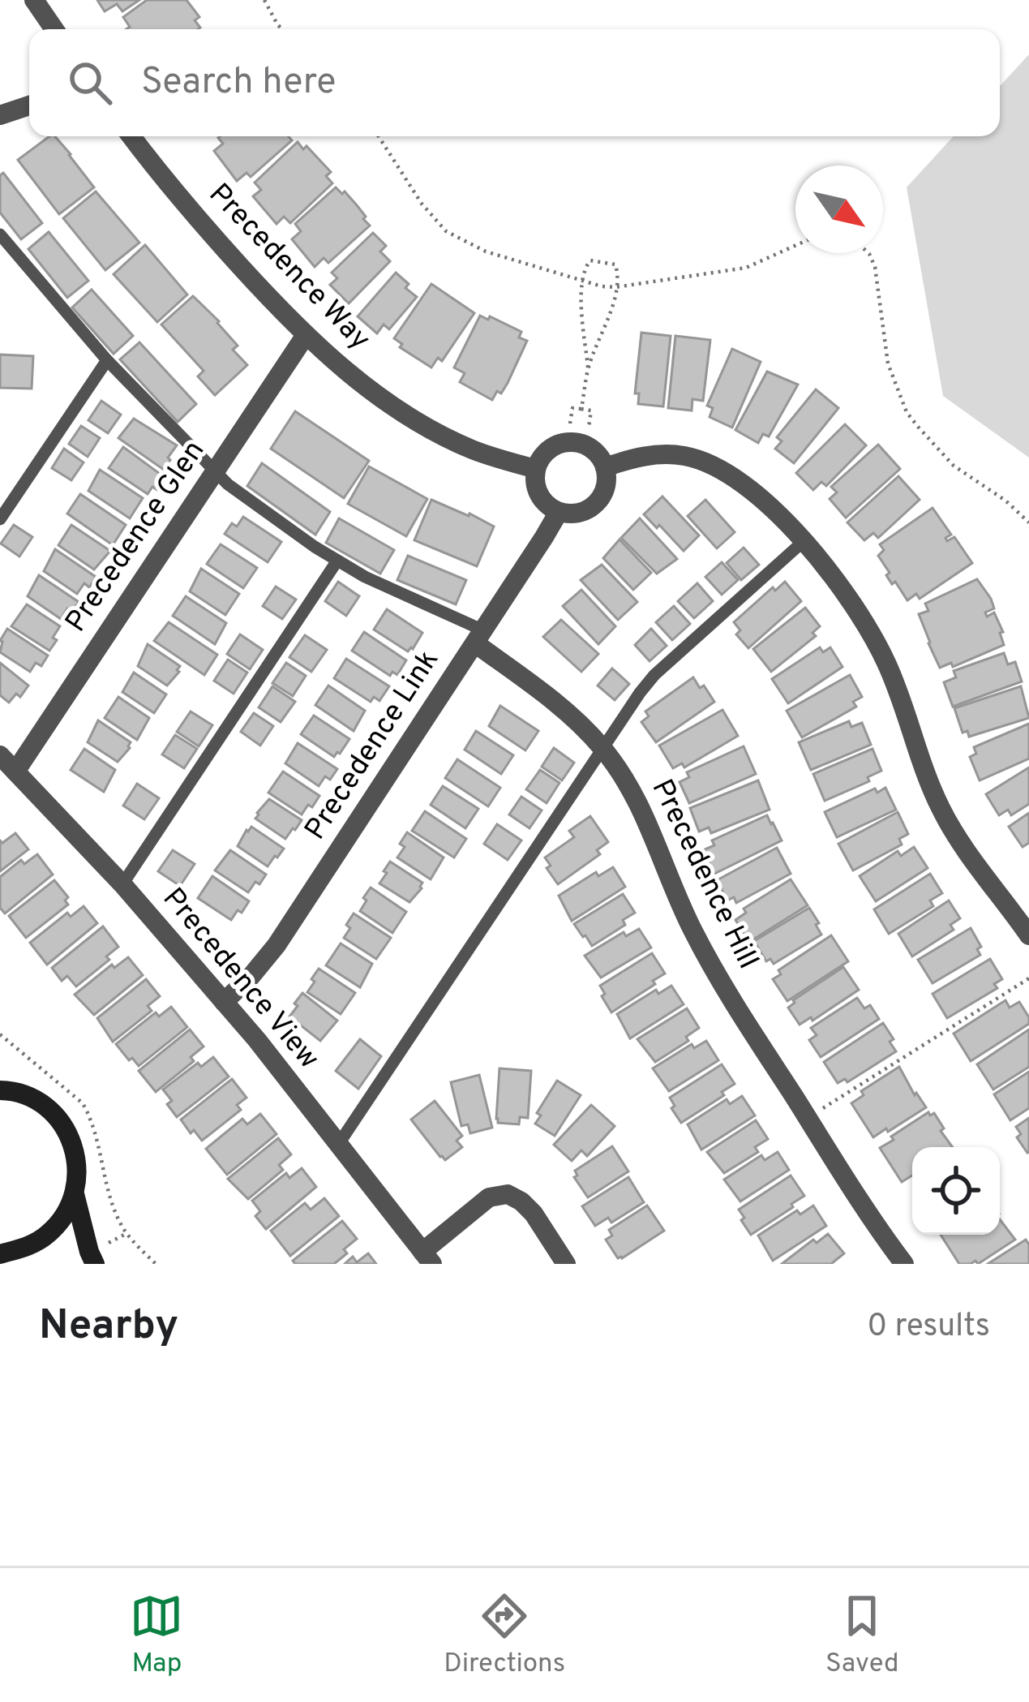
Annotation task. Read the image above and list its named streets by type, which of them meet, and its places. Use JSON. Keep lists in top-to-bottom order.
{
  "streets": {
    "street": [
      "Precedence Way",
      "Precedence Glen",
      "Precedence Link",
      "Precedence Hill",
      "Precedence View"
    ]
  },
  "crossings": [
    ["Precedence Way", "Precedence Glen"],
    ["Precedence Way", "Precedence Link"],
    ["Precedence Glen", "Precedence View"],
    ["Precedence Link", "Precedence Hill"],
    ["Precedence Link", "Precedence View"]
  ],
  "north": "bottom right",
  "page": {
    "search": "Search here",
    "heading": ["Nearby", "0 results"],
    "nav": ["Map", "Directions", "Saved"]
  }
}
